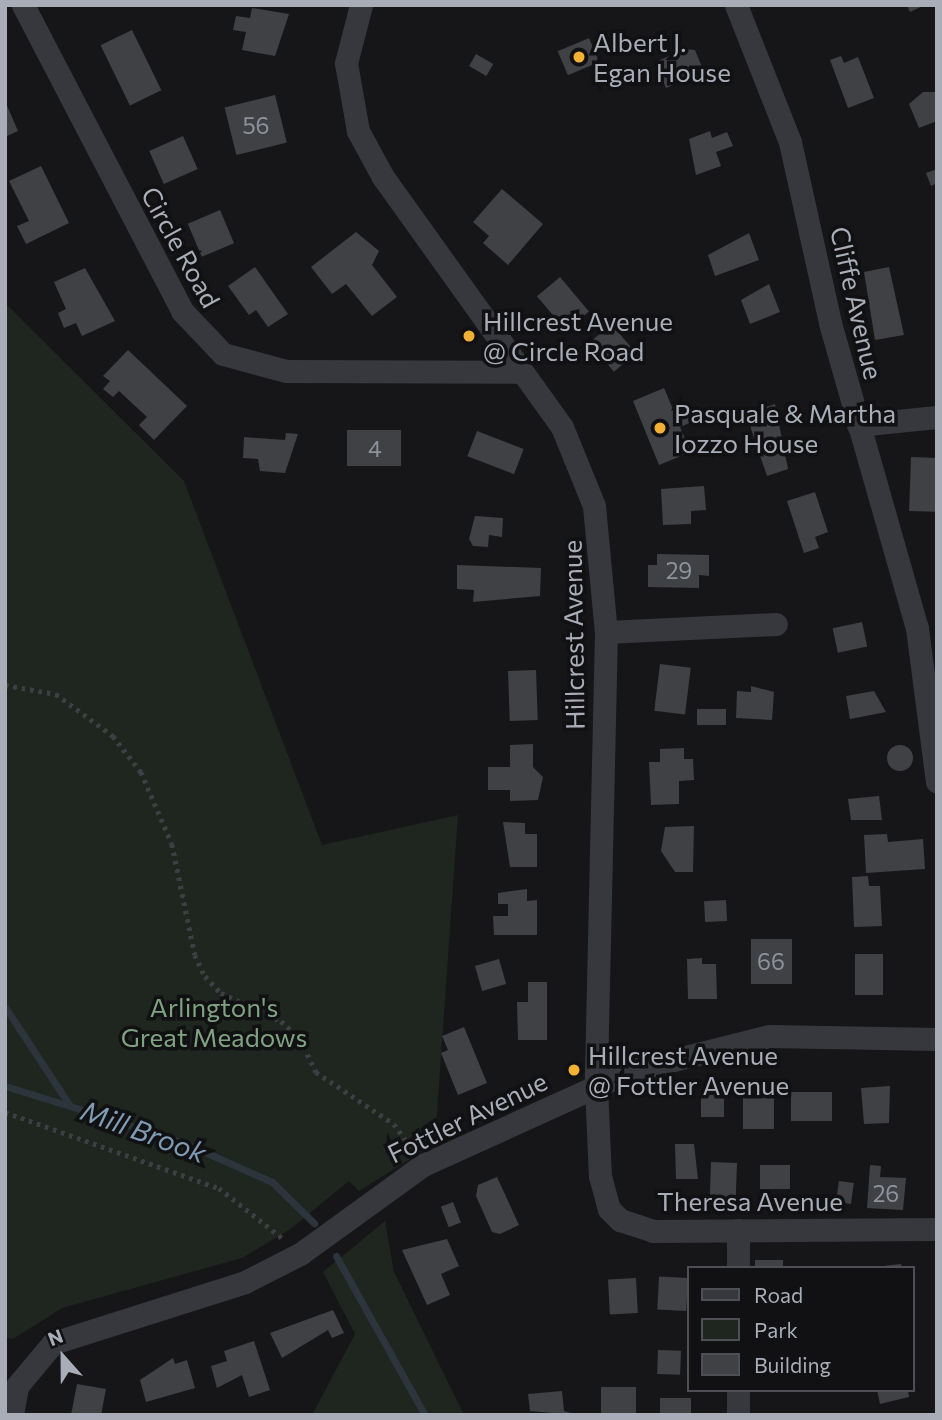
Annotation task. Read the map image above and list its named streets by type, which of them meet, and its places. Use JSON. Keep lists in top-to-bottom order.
{
  "streets": {
    "street": [
      "Circle Road",
      "Cliffe Avenue",
      "Hillcrest Avenue",
      "Fottler Avenue",
      "Theresa Avenue"
    ]
  },
  "crossings": [
    ["Circle Road", "Hillcrest Avenue"],
    ["Hillcrest Avenue", "Fottler Avenue"],
    ["Hillcrest Avenue", "Theresa Avenue"],
    ["Fottler Avenue", "Theresa Avenue"]
  ],
  "water": ["Mill Brook"],
  "parks": ["Arlington's Great Meadows"],
  "places": [
    "Albert J. Egan House",
    "Hillcrest Avenue @ Circle Road",
    "Pasquale & Martha Iozzo House",
    "Hillcrest Avenue @ Fottler Avenue"
  ],
  "house_numbers": [
    "56",
    "4",
    "29",
    "66",
    "26"
  ],
  "legend": ["Road", "Park", "Building"],
  "north": "top"
}
